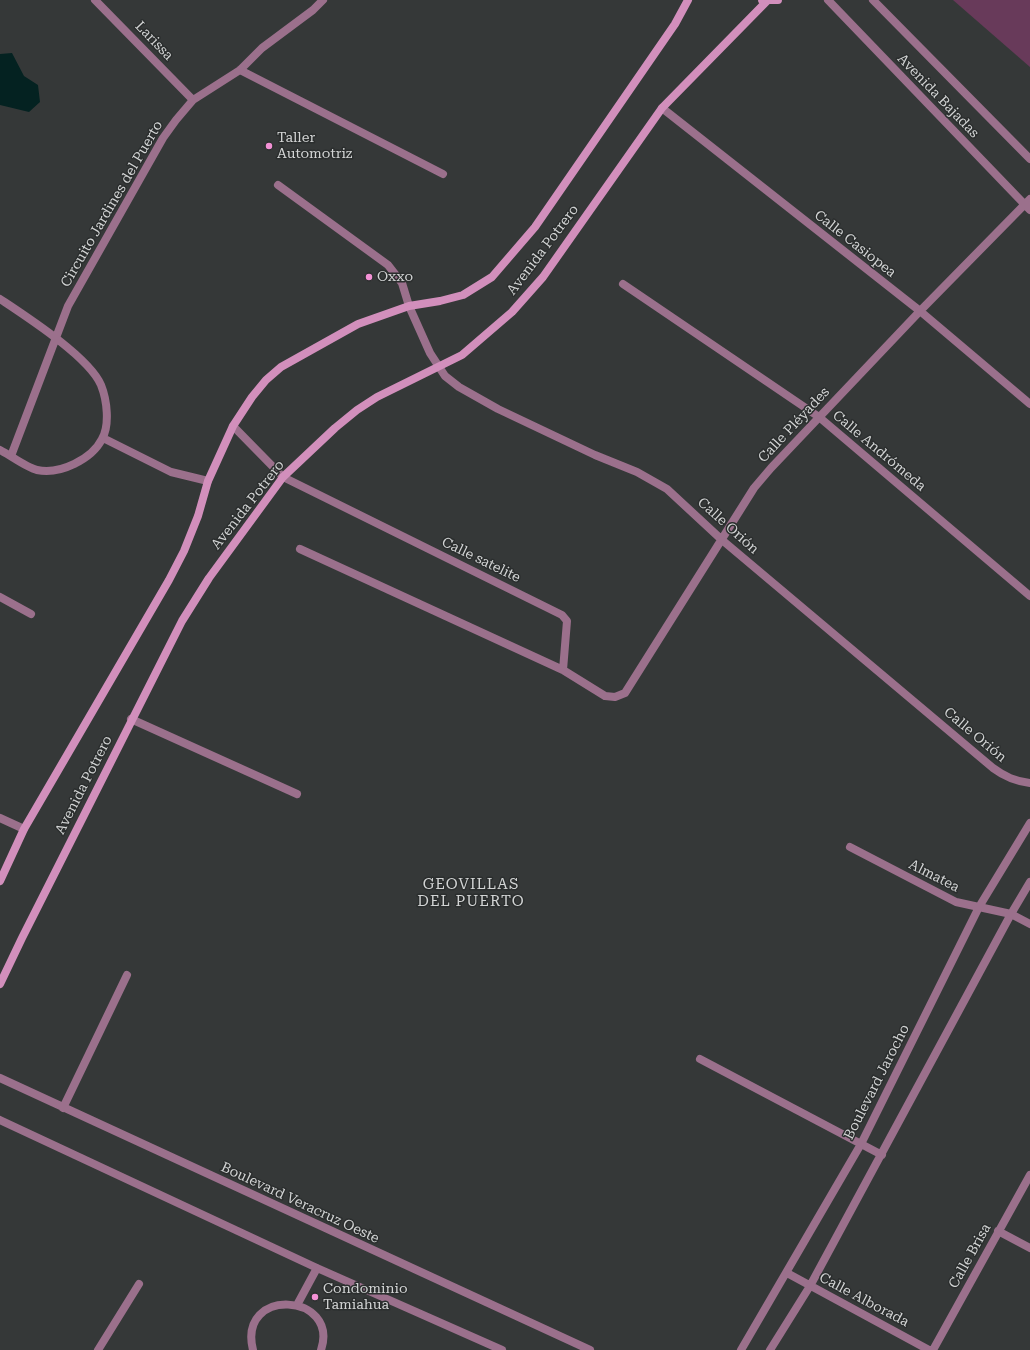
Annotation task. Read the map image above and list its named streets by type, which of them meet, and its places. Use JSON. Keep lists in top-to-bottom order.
{
  "streets": {
    "street": [
      "Larissa",
      "Avenida Bajadas",
      "Circuito Jardines del Puerto",
      "Calle Casiopea",
      "Avenida Potrero",
      "Calle Pléyades",
      "Calle Andrómeda",
      "Calle Orión",
      "Calle satelite",
      "Almatea",
      "Boulevard Jarocho",
      "Boulevard Veracruz Oeste",
      "Calle Brisa",
      "Calle Alborada"
    ]
  },
  "crossings": [
    ["Larissa", "Circuito Jardines del Puerto"],
    ["Avenida Bajadas", "Calle Pléyades"],
    ["Calle Casiopea", "Avenida Potrero"],
    ["Calle Casiopea", "Calle Pléyades"],
    ["Avenida Potrero", "Calle Orión"],
    ["Avenida Potrero", "Calle satelite"],
    ["Calle Pléyades", "Calle Andrómeda"],
    ["Calle Pléyades", "Calle Orión"],
    ["Calle Pléyades", "Calle satelite"],
    ["Almatea", "Boulevard Jarocho"],
    ["Boulevard Jarocho", "Calle Alborada"]
  ],
  "districts": ["GEOVILLAS DEL PUERTO"],
  "places": ["Taller Automotriz", "Oxxo", "Condominio Tamiahua"]
}
